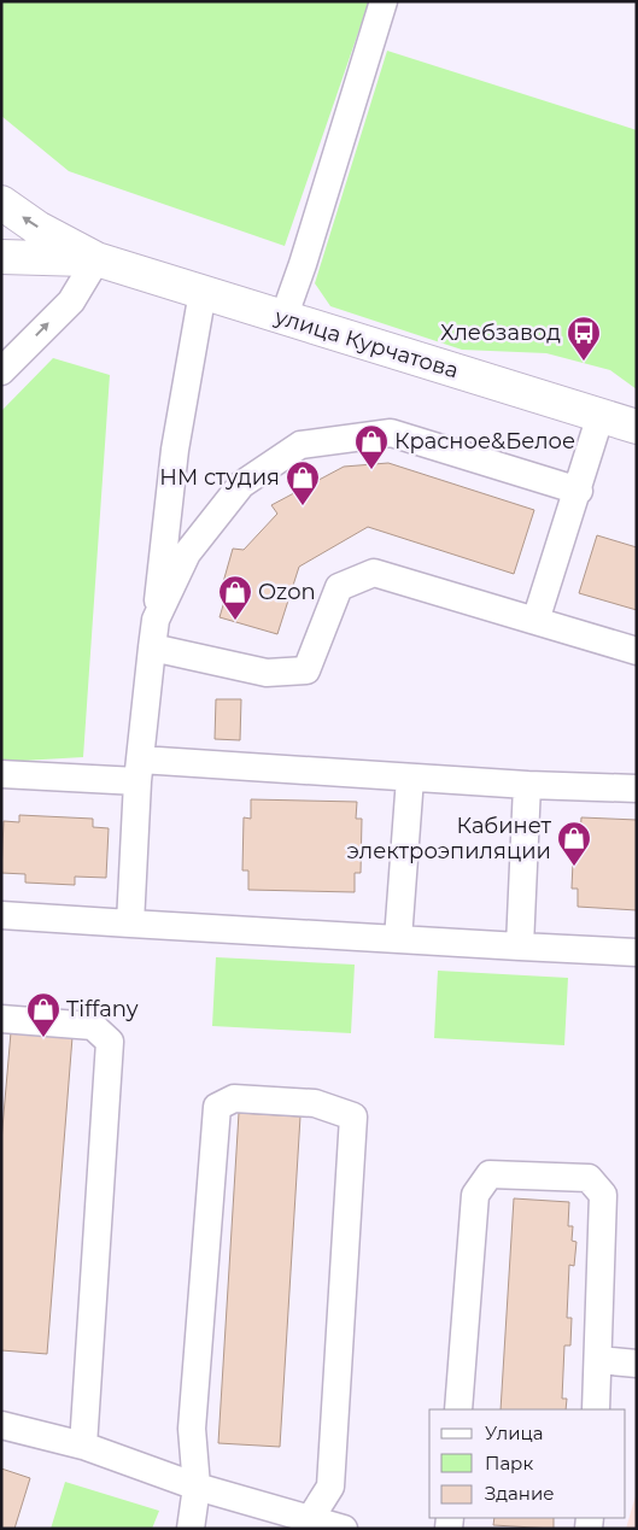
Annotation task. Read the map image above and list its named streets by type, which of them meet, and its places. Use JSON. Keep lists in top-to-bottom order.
{
  "streets": {
    "main road": ["улица Курчатова"]
  },
  "places": {
    "bus stop": ["Хлебзавод"],
    "shop": [
      "Красное&Белое",
      "HM студия",
      "Ozon",
      "Кабинет электроэпиляции",
      "Tiffany"
    ]
  },
  "legend": ["Улица", "Парк", "Здание"]
}
